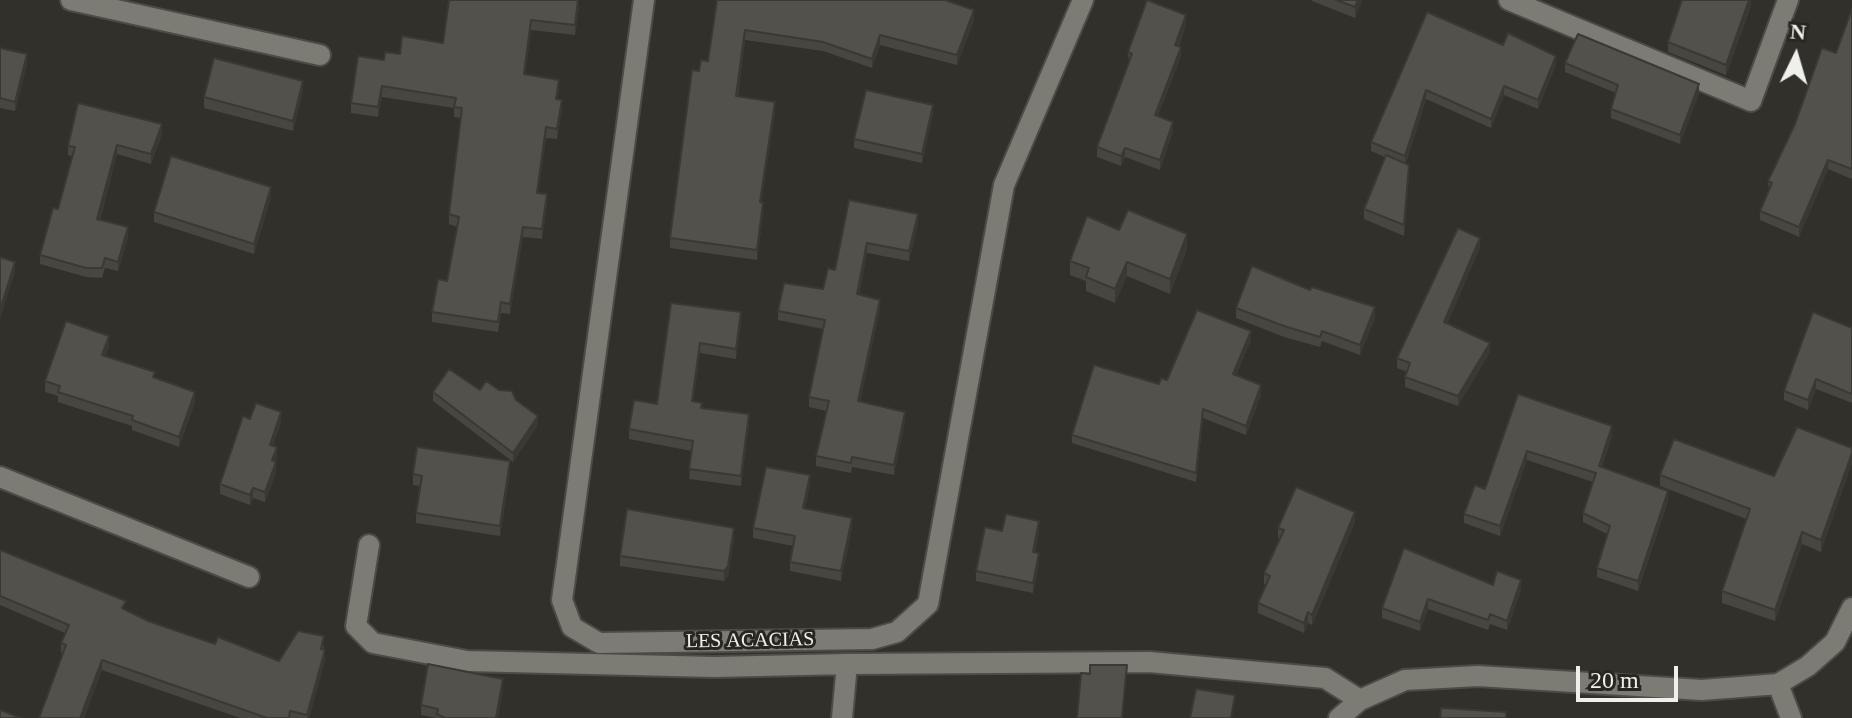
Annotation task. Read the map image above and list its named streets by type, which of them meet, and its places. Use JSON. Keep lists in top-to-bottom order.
{
  "streets": {
    "street": ["LES ACACIAS"]
  },
  "scale_bar": "20 m",
  "north": "top"
}
